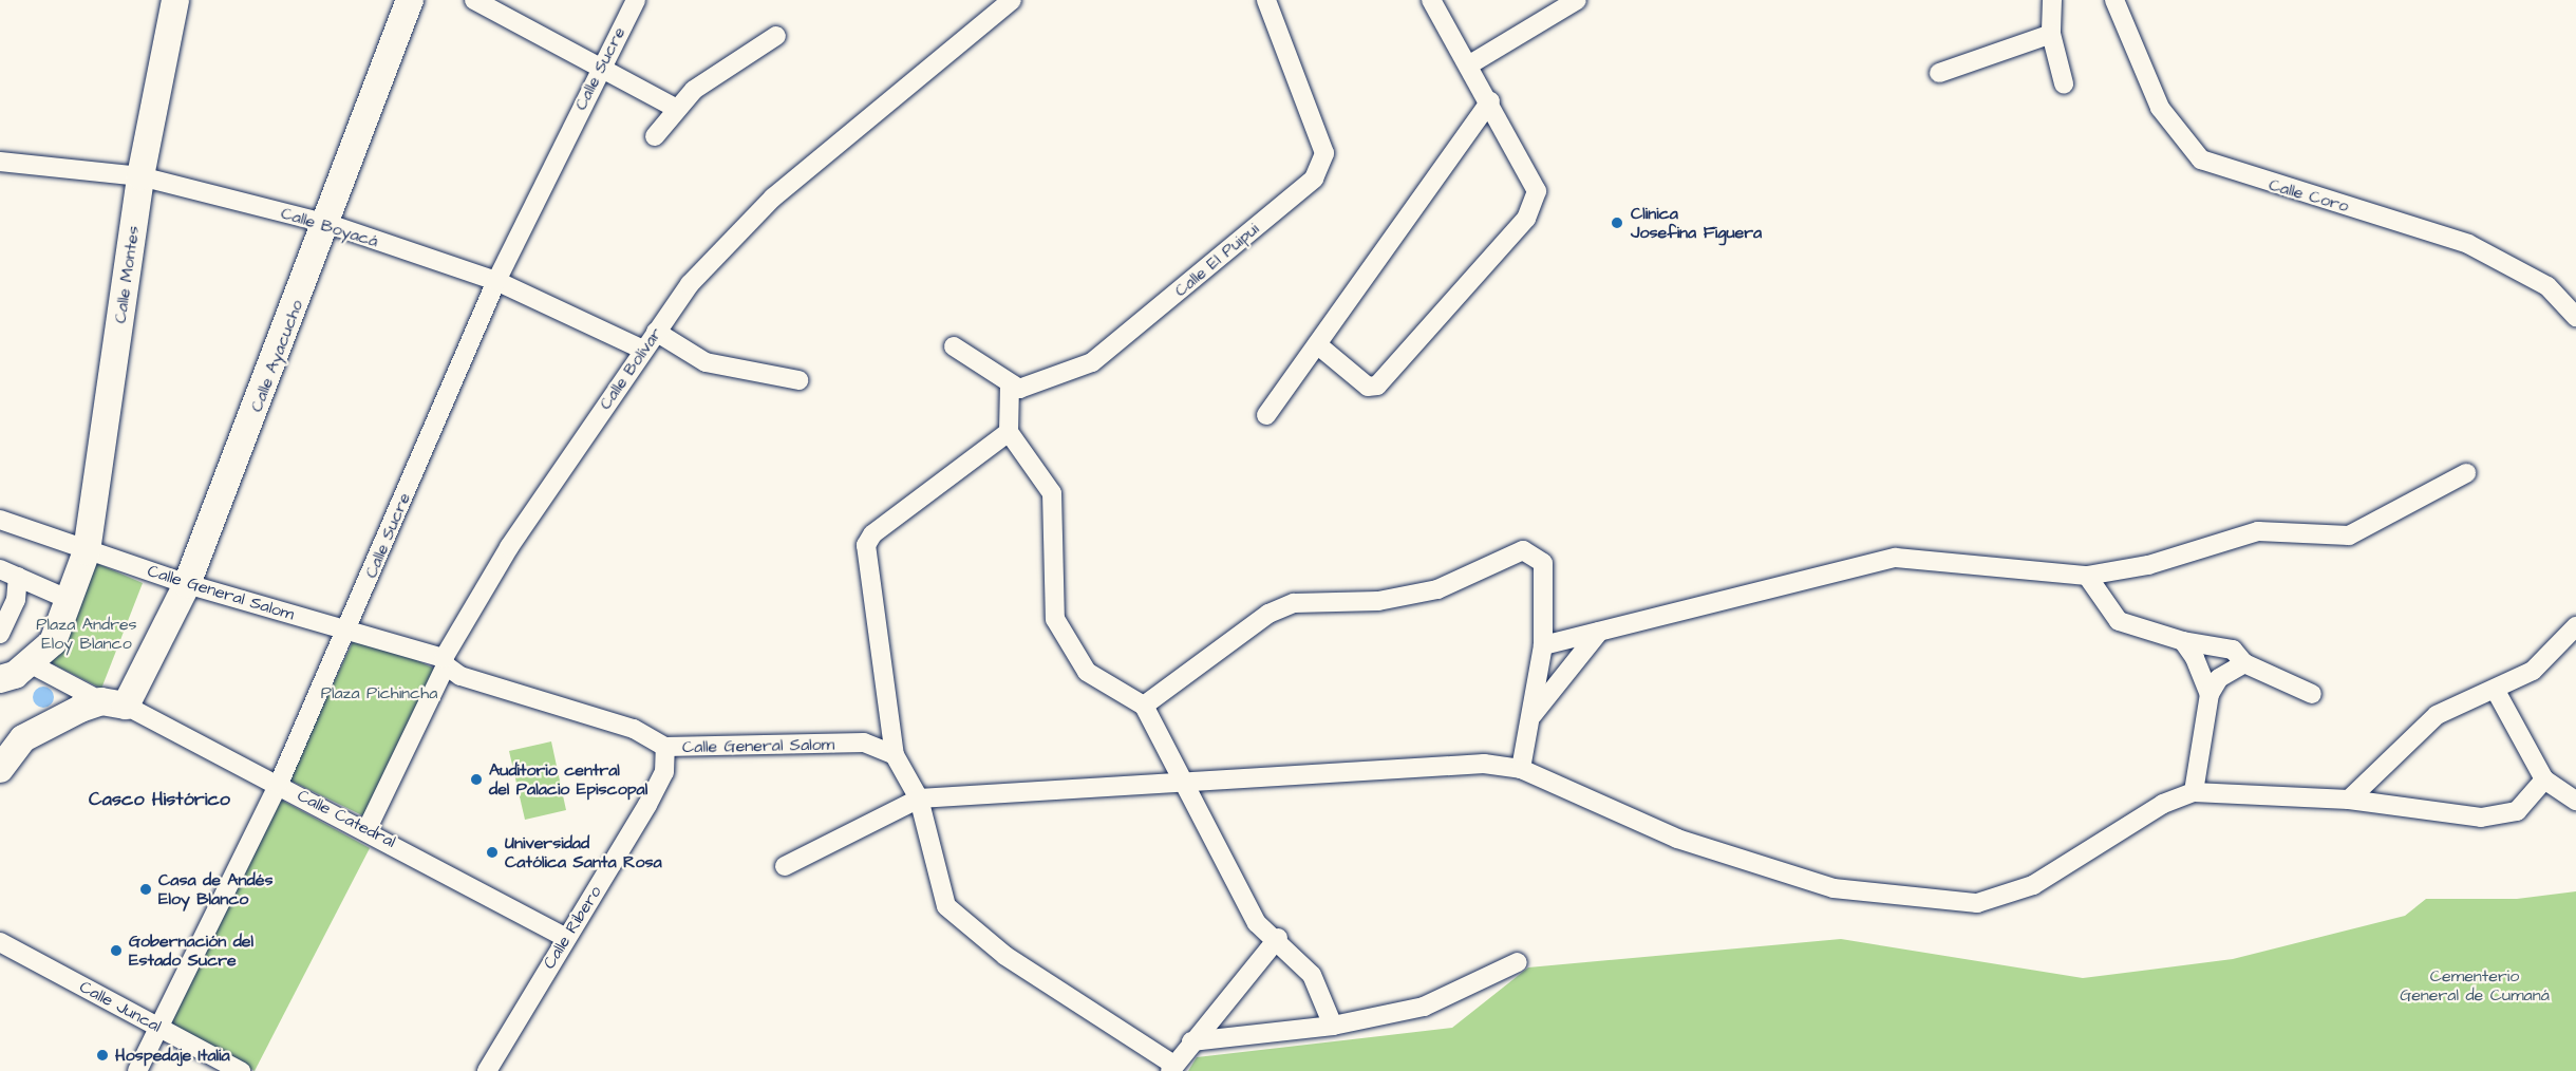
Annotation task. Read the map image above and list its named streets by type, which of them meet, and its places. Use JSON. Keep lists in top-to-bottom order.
{
  "streets": {
    "street": [
      "Calle Sucre",
      "Calle Coro",
      "Calle Boyacá",
      "Calle El Puipui",
      "Calle Montes",
      "Calle Ayacucho",
      "Calle Bolívar",
      "Calle General Salom",
      "Calle Catedral",
      "Calle Ribero",
      "Calle Juncal"
    ]
  },
  "crossings": [
    ["Calle Sucre", "Calle Boyacá"],
    ["Calle Sucre", "Calle General Salom"],
    ["Calle Sucre", "Calle Catedral"],
    ["Calle Sucre", "Calle Juncal"],
    ["Calle Boyacá", "Calle Montes"],
    ["Calle Boyacá", "Calle Ayacucho"],
    ["Calle Boyacá", "Calle Bolívar"],
    ["Calle Montes", "Calle General Salom"],
    ["Calle Montes", "Calle Catedral"],
    ["Calle Ayacucho", "Calle General Salom"],
    ["Calle Ayacucho", "Calle Catedral"],
    ["Calle Bolívar", "Calle General Salom"],
    ["Calle Bolívar", "Calle Catedral"],
    ["Calle General Salom", "Calle Ribero"],
    ["Calle Catedral", "Calle Ribero"]
  ],
  "districts": ["Casco Histórico"],
  "parks": ["Plaza Andres Eloy Blanco", "Plaza Pichincha", "Cementerio General de Cumaná"],
  "places": [
    "Clinica Josefina Figuera",
    "Auditorio central del Palacio Episcopal",
    "Universidad Católica Santa Rosa",
    "Casa de Andés Eloy Blanco",
    "Gobernación del Estado Sucre",
    "Hospedaje Italia"
  ]
}
